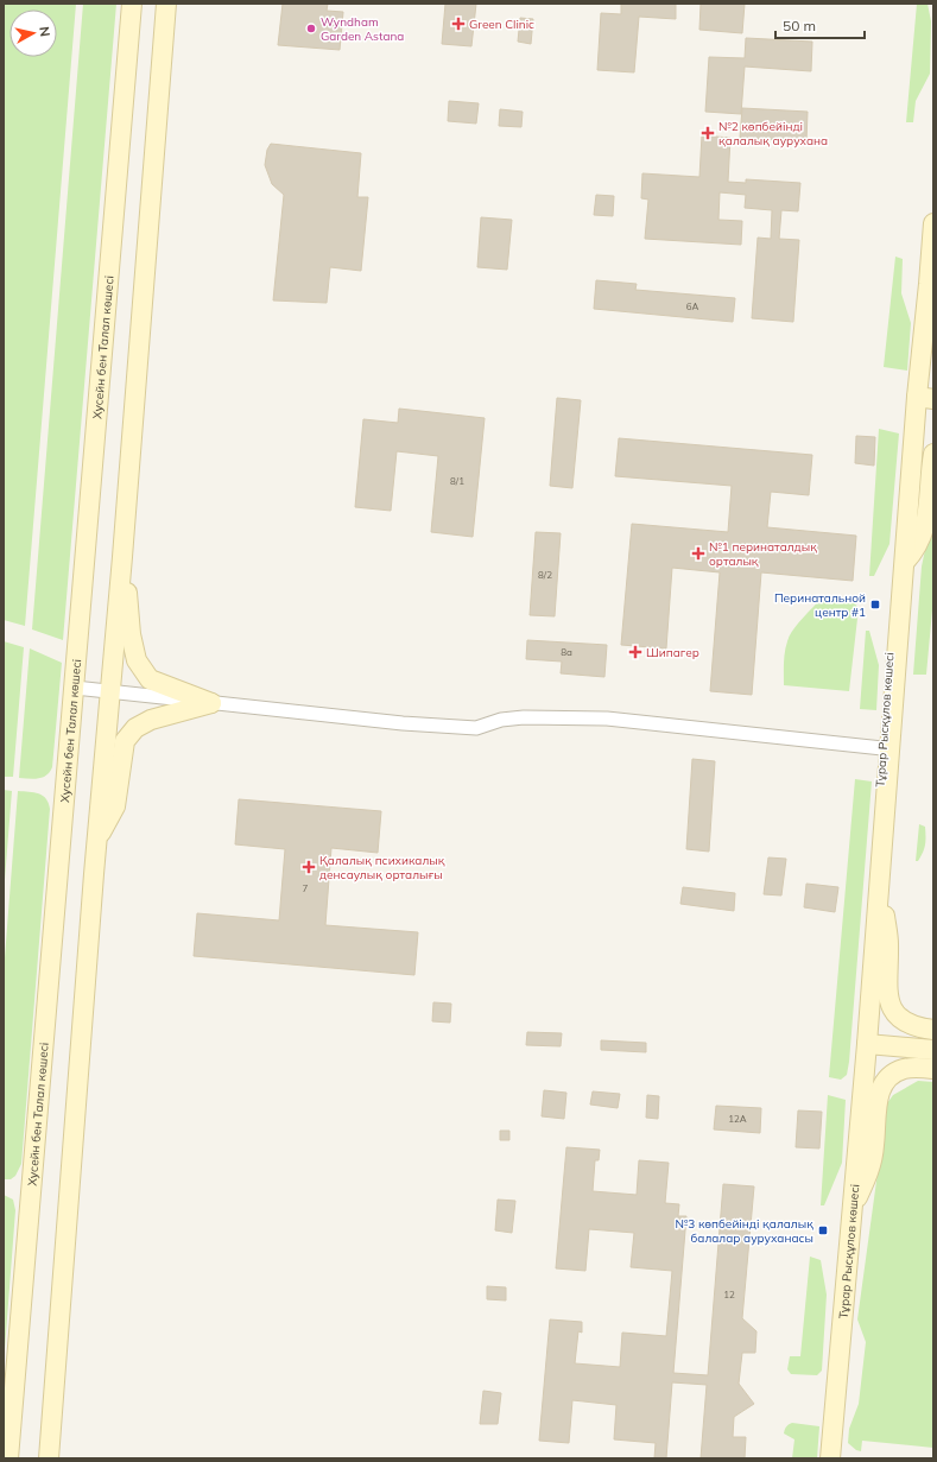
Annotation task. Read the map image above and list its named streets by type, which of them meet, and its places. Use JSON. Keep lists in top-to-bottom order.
{
  "streets": {
    "street": ["Хусейн бен Талал көшесі", "Тұрар Рысқұлов көшесі"]
  },
  "places": {
    "health": [
      "Green Clinic",
      "№2 көпбейінді қалалық аурухана",
      "№1 перинаталдық орталық",
      "Шипагер",
      "Қалалық психикалық денсаулық орталығы"
    ],
    "other": ["Wyndham Garden Astana"],
    "transit": ["Перинатальной центр #1", "№3 көпбейінді қалалық балалар ауруханасы"]
  },
  "house_numbers": [
    "6А",
    "8/1",
    "8/2",
    "8а",
    "7",
    "12А",
    "12"
  ],
  "scale_bar": "50 m",
  "north": "right"
}
